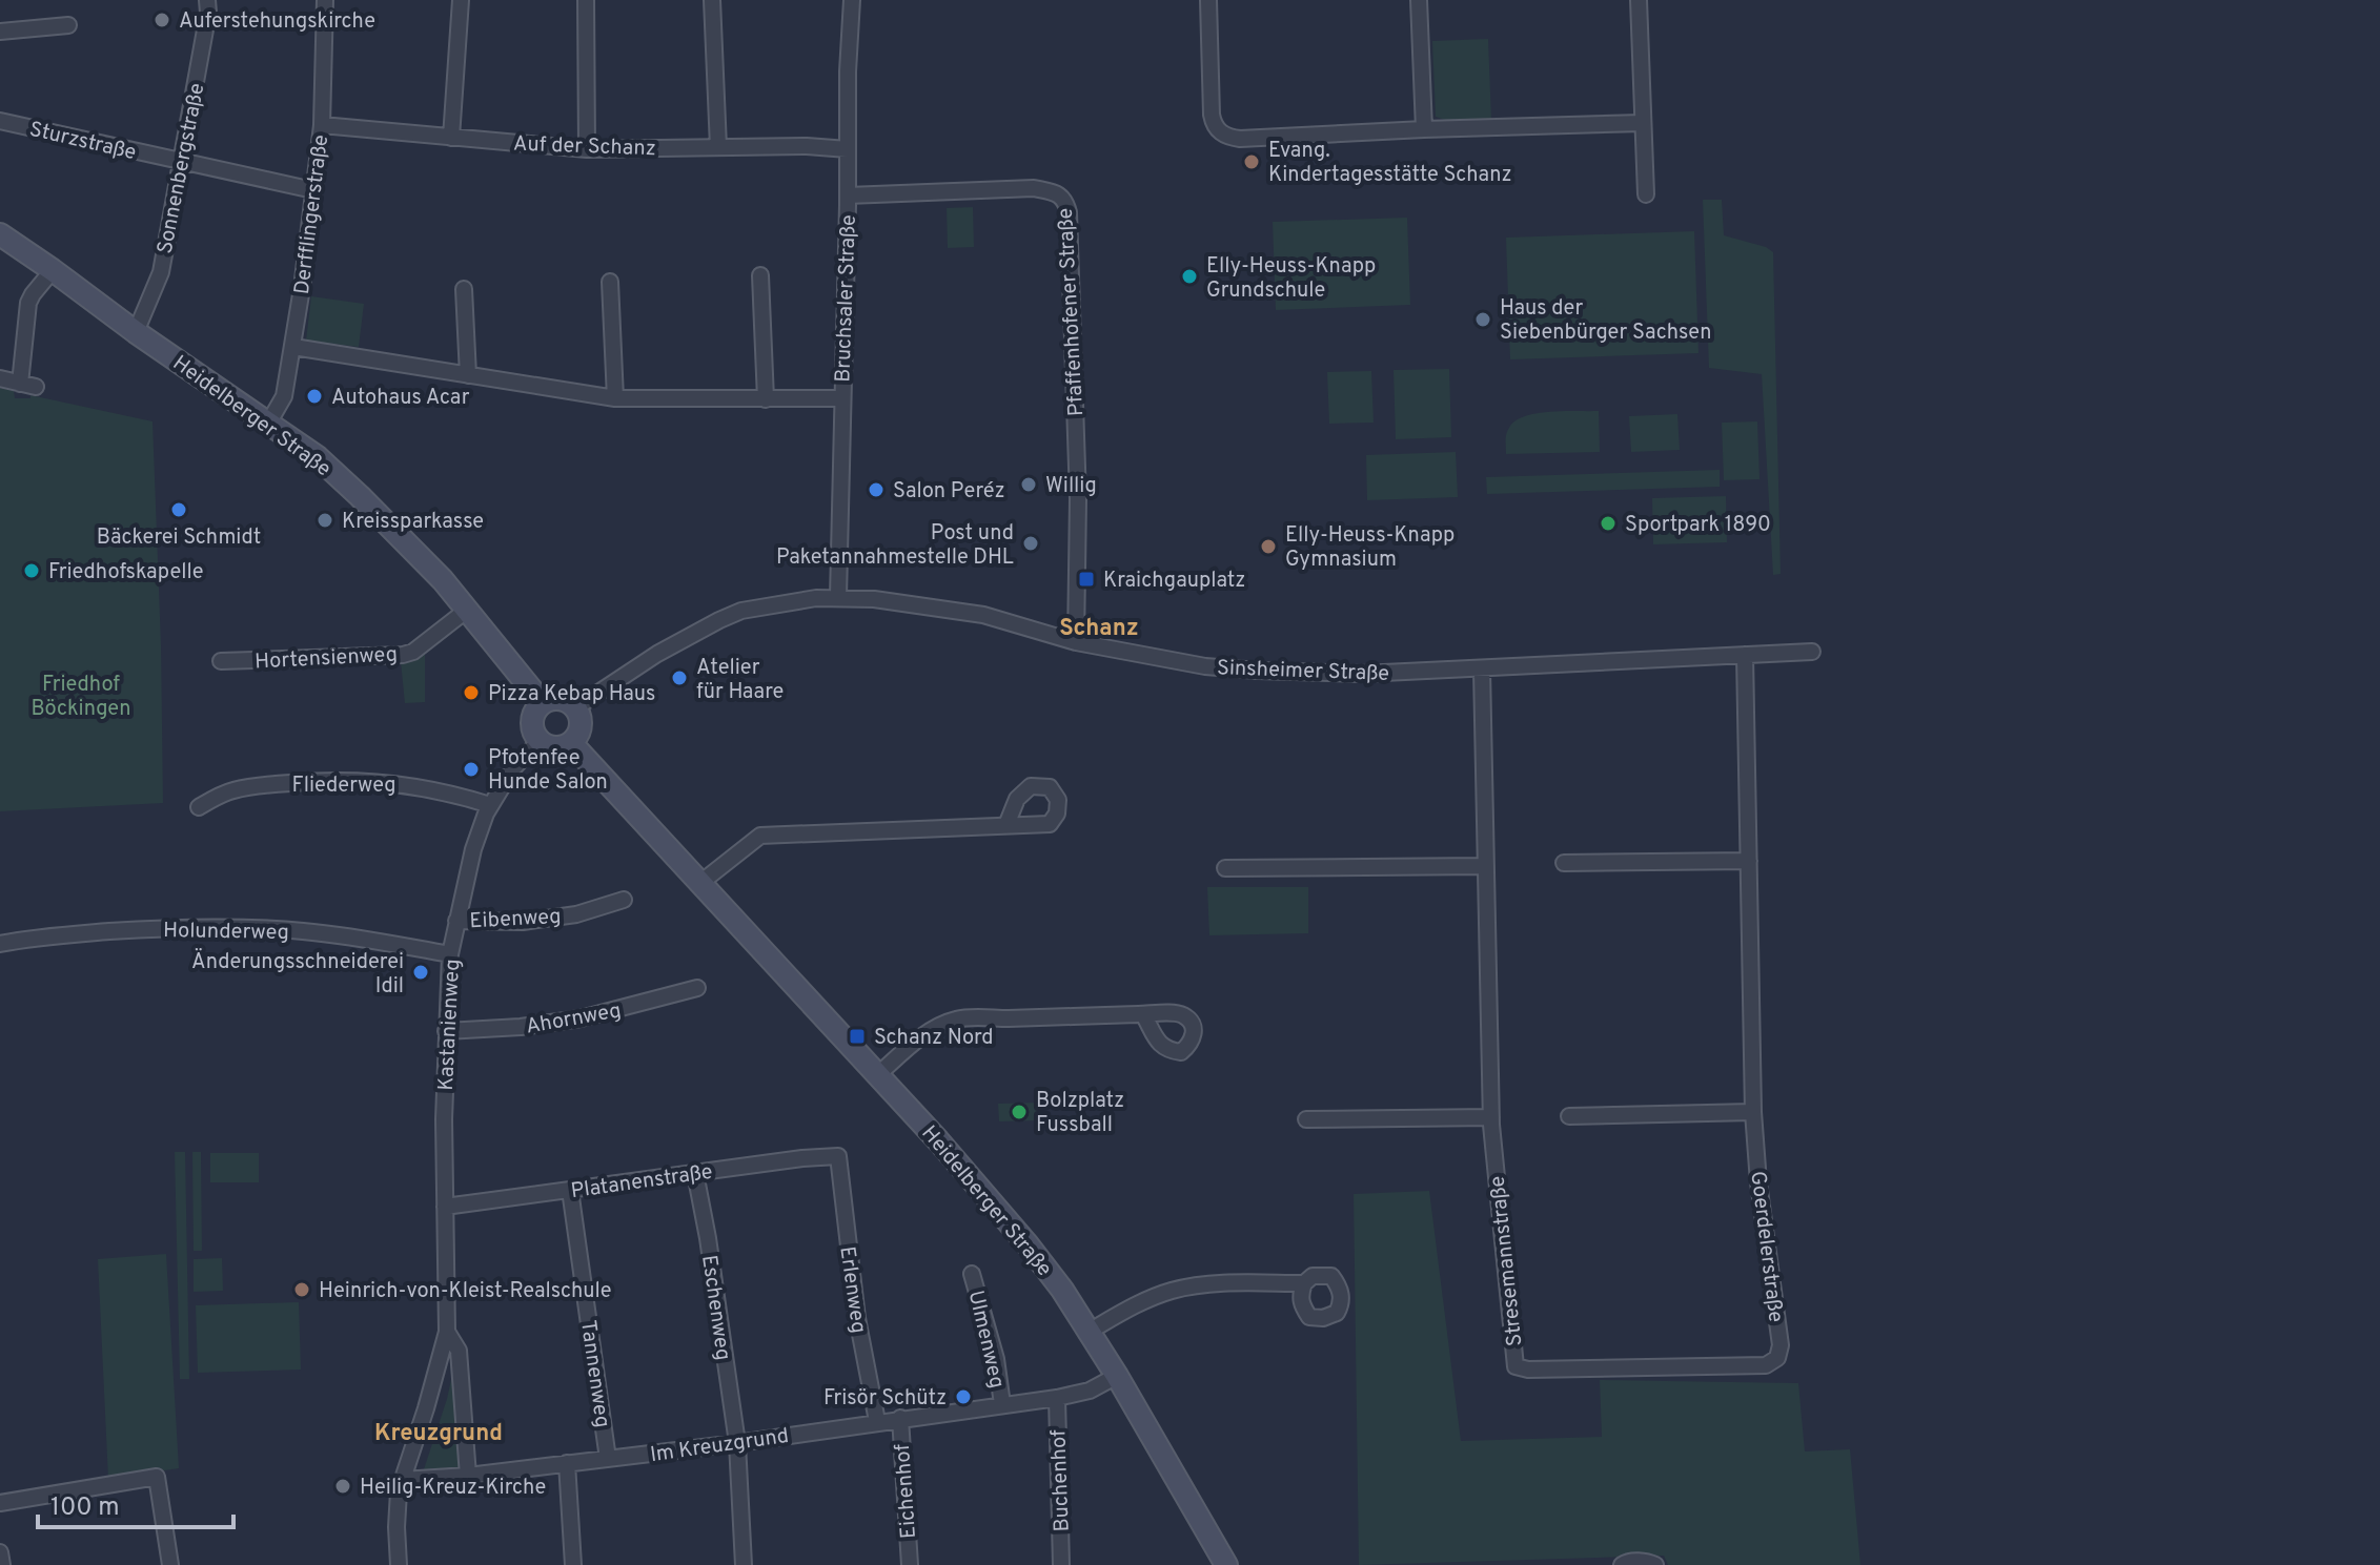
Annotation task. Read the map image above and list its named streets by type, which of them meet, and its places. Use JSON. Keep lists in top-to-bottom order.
{
  "streets": {
    "main road": ["Heidelberger Straße"],
    "street": [
      "Sturzstraße",
      "Auf der Schanz",
      "Sonnenbergstraße",
      "Derfflingerstraße",
      "Bruchsaler Straße",
      "Pfaffenhofener Straße",
      "Hortensienweg",
      "Sinsheimer Straße",
      "Fliederweg",
      "Eibenweg",
      "Holunderweg",
      "Ahornweg",
      "Kastanienweg",
      "Platanenstraße",
      "Goerdelerstraße",
      "Stresemannstraße",
      "Erlenweg",
      "Eschenweg",
      "Ulmenweg",
      "Tannenweg",
      "Im Kreuzgrund",
      "Buchenhof",
      "Eichenhof"
    ]
  },
  "crossings": [
    ["Sturzstraße", "Sonnenbergstraße"],
    ["Sturzstraße", "Derfflingerstraße"],
    ["Auf der Schanz", "Derfflingerstraße"],
    ["Auf der Schanz", "Bruchsaler Straße"],
    ["Sonnenbergstraße", "Heidelberger Straße"],
    ["Derfflingerstraße", "Heidelberger Straße"],
    ["Bruchsaler Straße", "Pfaffenhofener Straße"],
    ["Bruchsaler Straße", "Sinsheimer Straße"],
    ["Pfaffenhofener Straße", "Sinsheimer Straße"],
    ["Heidelberger Straße", "Hortensienweg"],
    ["Heidelberger Straße", "Sinsheimer Straße"],
    ["Heidelberger Straße", "Kastanienweg"],
    ["Heidelberger Straße", "Im Kreuzgrund"],
    ["Sinsheimer Straße", "Kastanienweg"],
    ["Sinsheimer Straße", "Goerdelerstraße"],
    ["Sinsheimer Straße", "Stresemannstraße"],
    ["Fliederweg", "Kastanienweg"],
    ["Eibenweg", "Kastanienweg"],
    ["Holunderweg", "Kastanienweg"],
    ["Ahornweg", "Kastanienweg"],
    ["Kastanienweg", "Platanenstraße"],
    ["Kastanienweg", "Im Kreuzgrund"],
    ["Platanenstraße", "Erlenweg"],
    ["Platanenstraße", "Eschenweg"],
    ["Platanenstraße", "Tannenweg"],
    ["Goerdelerstraße", "Stresemannstraße"],
    ["Erlenweg", "Im Kreuzgrund"],
    ["Eschenweg", "Im Kreuzgrund"],
    ["Ulmenweg", "Im Kreuzgrund"],
    ["Tannenweg", "Im Kreuzgrund"],
    ["Im Kreuzgrund", "Buchenhof"],
    ["Im Kreuzgrund", "Eichenhof"]
  ],
  "districts": ["Schanz", "Kreuzgrund"],
  "parks": ["Friedhof Böckingen"],
  "places": {
    "other": [
      "Auferstehungskirche",
      "Evang. Kindertagesstätte Schanz",
      "Elly-Heuss-Knapp Grundschule",
      "Haus der Siebenbürger Sachsen",
      "Autohaus Acar",
      "Willig",
      "Salon Peréz",
      "Bäckerei Schmidt",
      "Kreissparkasse",
      "Sportpark 1890",
      "Post und Paketannahmestelle DHL",
      "Elly-Heuss-Knapp Gymnasium",
      "Friedhofskapelle",
      "Atelier für Haare",
      "Pizza Kebap Haus",
      "Pfotenfee Hunde Salon",
      "Änderungsschneiderei Idil",
      "Bolzplatz Fussball",
      "Heinrich-von-Kleist-Realschule",
      "Frisör Schütz",
      "Heilig-Kreuz-Kirche"
    ],
    "transit": ["Kraichgauplatz", "Schanz Nord"]
  },
  "scale_bar": "100 m"
}
